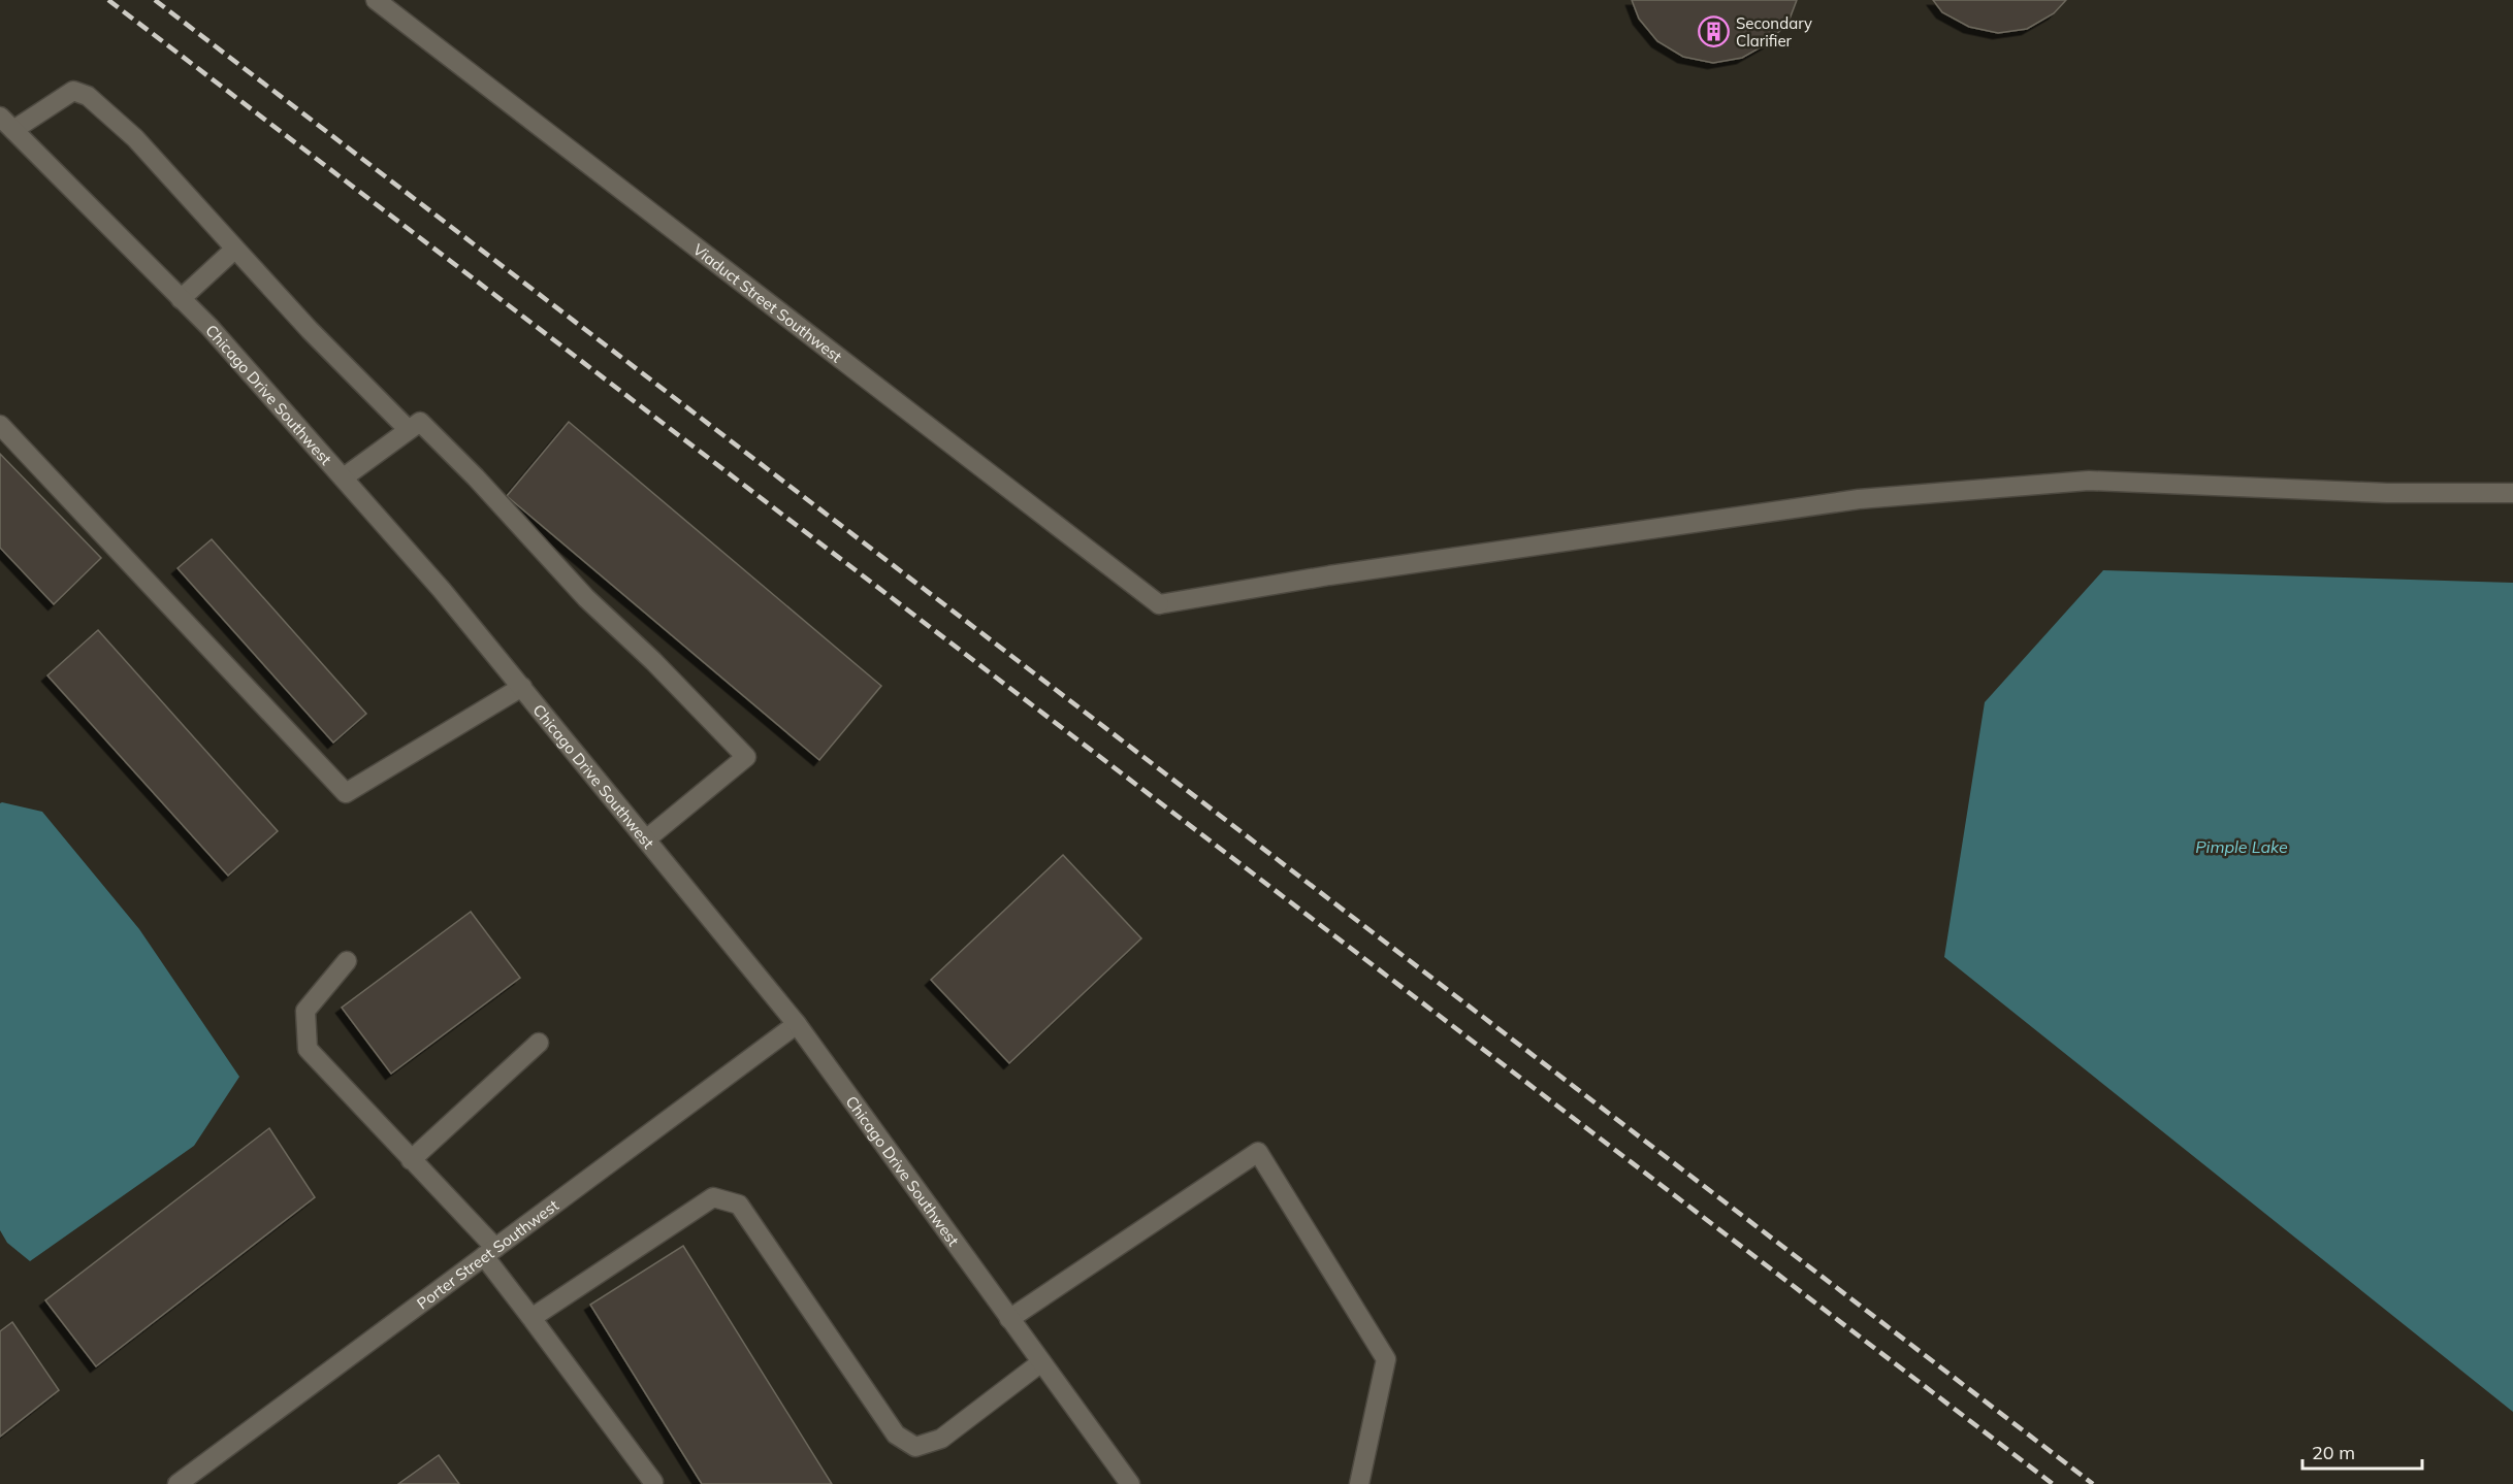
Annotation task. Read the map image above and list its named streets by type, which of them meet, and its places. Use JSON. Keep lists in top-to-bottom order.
{
  "streets": {
    "main road": ["Viaduct Street Southwest", "Chicago Drive Southwest", "Porter Street Southwest"]
  },
  "crossings": [
    ["Chicago Drive Southwest", "Porter Street Southwest"]
  ],
  "water": ["Pimple Lake"],
  "places": {
    "building": ["Secondary Clarifier"]
  },
  "scale_bar": "20 m"
}
